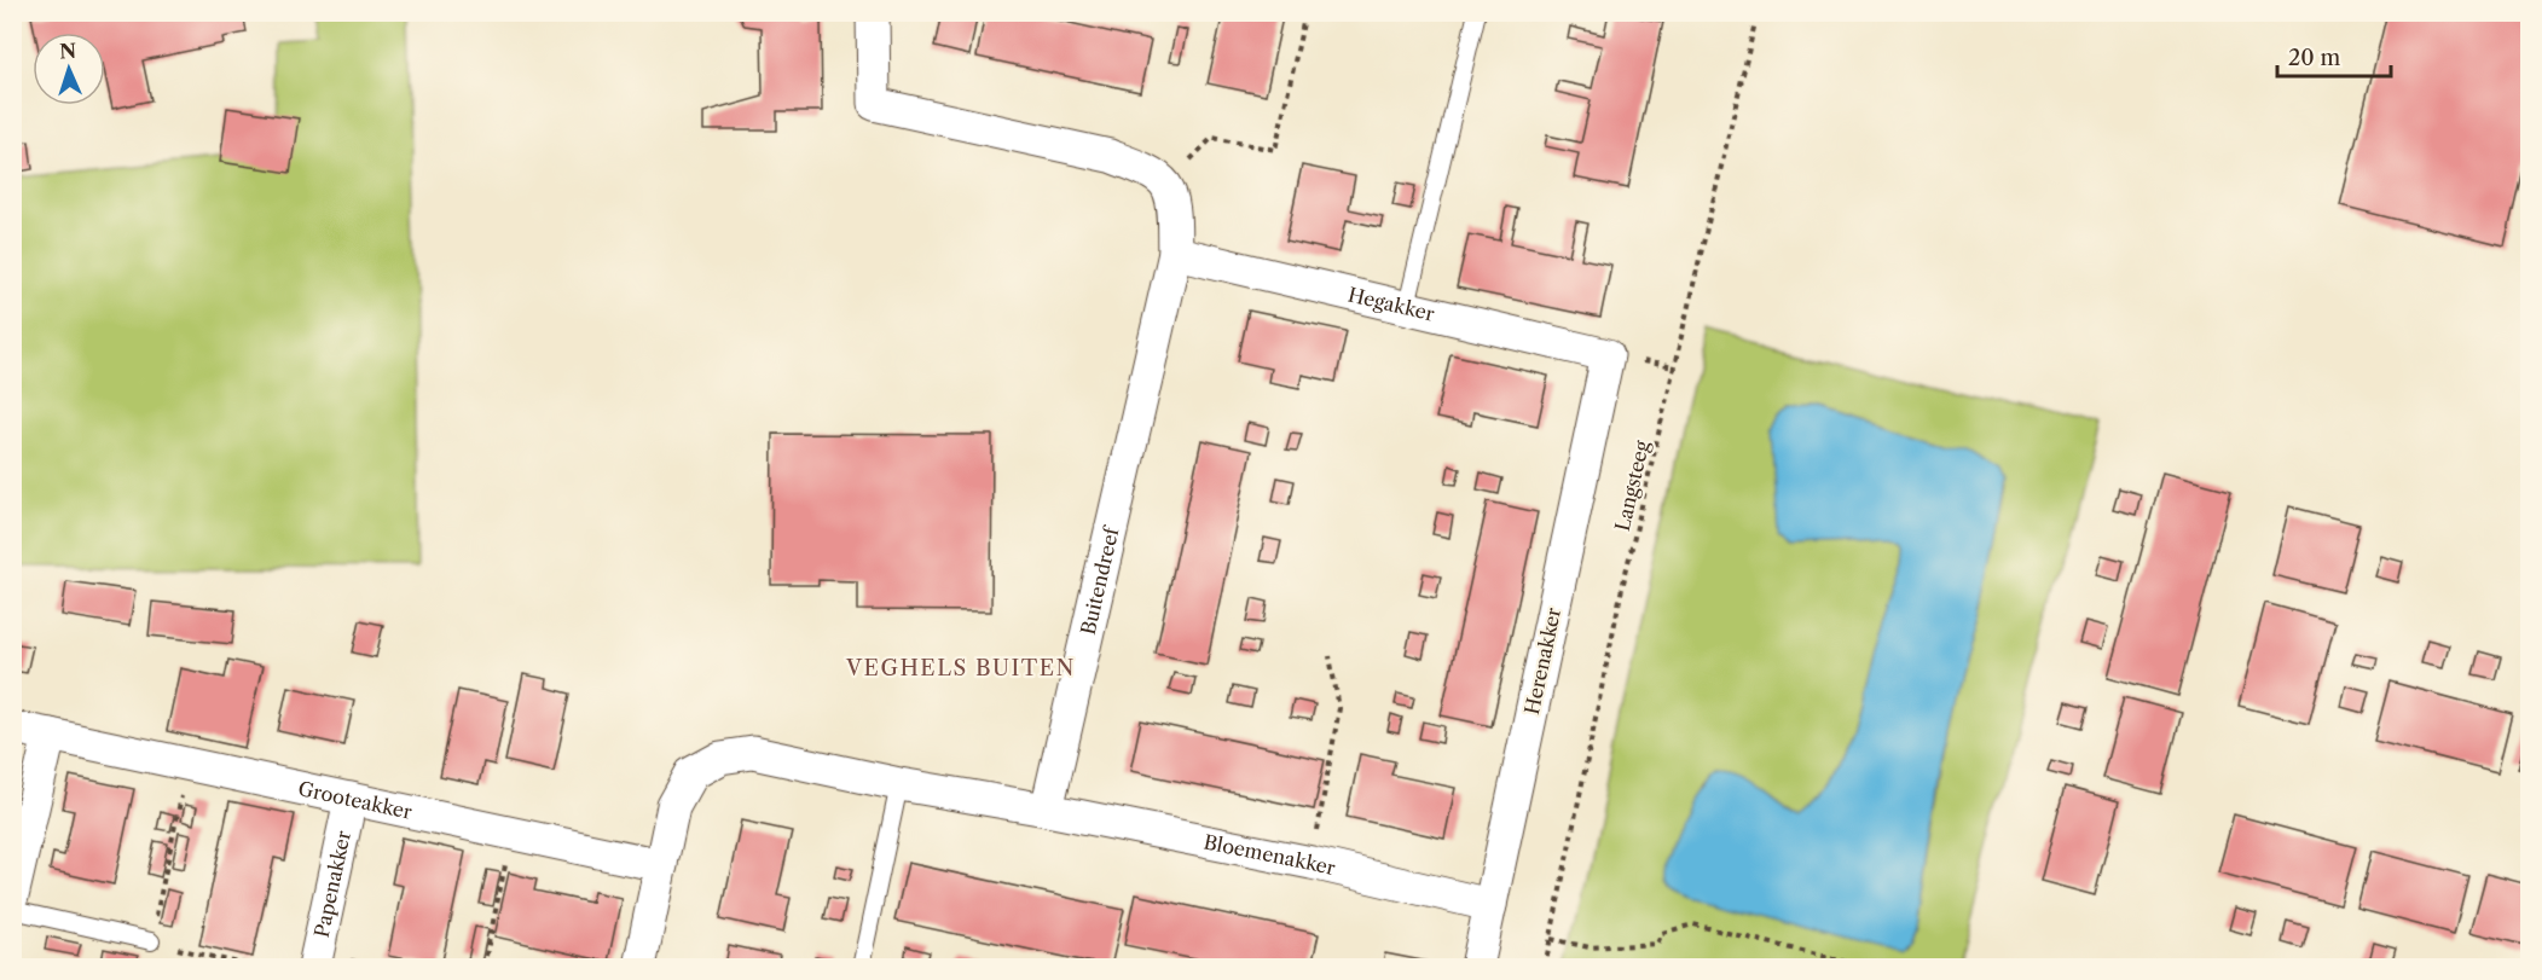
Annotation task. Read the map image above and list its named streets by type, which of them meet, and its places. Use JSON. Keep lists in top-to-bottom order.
{
  "streets": {
    "street": [
      "Hegakker",
      "Buitendreef",
      "Herenakker",
      "Grooteakker",
      "Bloemenakker",
      "Papenakker"
    ],
    "path": ["Langsteeg"]
  },
  "crossings": [
    ["Hegakker", "Buitendreef"],
    ["Hegakker", "Herenakker"],
    ["Buitendreef", "Bloemenakker"],
    ["Herenakker", "Bloemenakker"],
    ["Grooteakker", "Papenakker"]
  ],
  "districts": ["VEGHELS BUITEN"],
  "scale_bar": "20 m",
  "north": "top"
}
